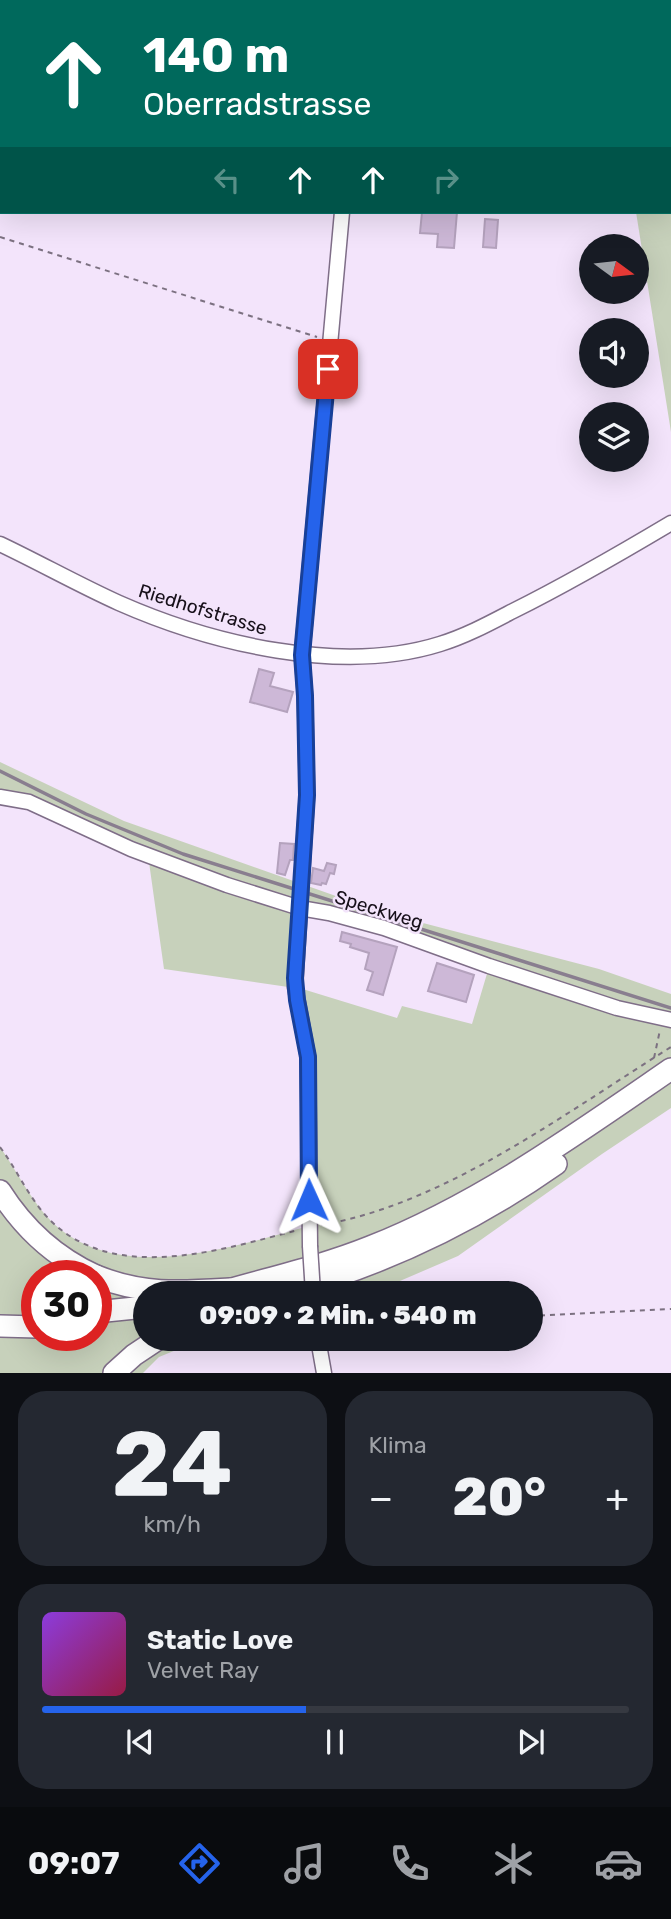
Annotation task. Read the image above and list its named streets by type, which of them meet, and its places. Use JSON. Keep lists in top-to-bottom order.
{
  "streets": {
    "street": ["Riedhofstrasse", "Speckweg"]
  },
  "north": "right",
  "page": {
    "turn": ["140 m", "Oberradstrasse"],
    "limit": "30",
    "trip": "09:09 · 2 Min. · 540 m",
    "tile": [
      ["24", "km/h"],
      "Klima"
    ],
    "heat": ["−", "20°", "+"],
    "song": ["Static Love", "Velvet Ray"],
    "tabs": "09:07"
  }
}
